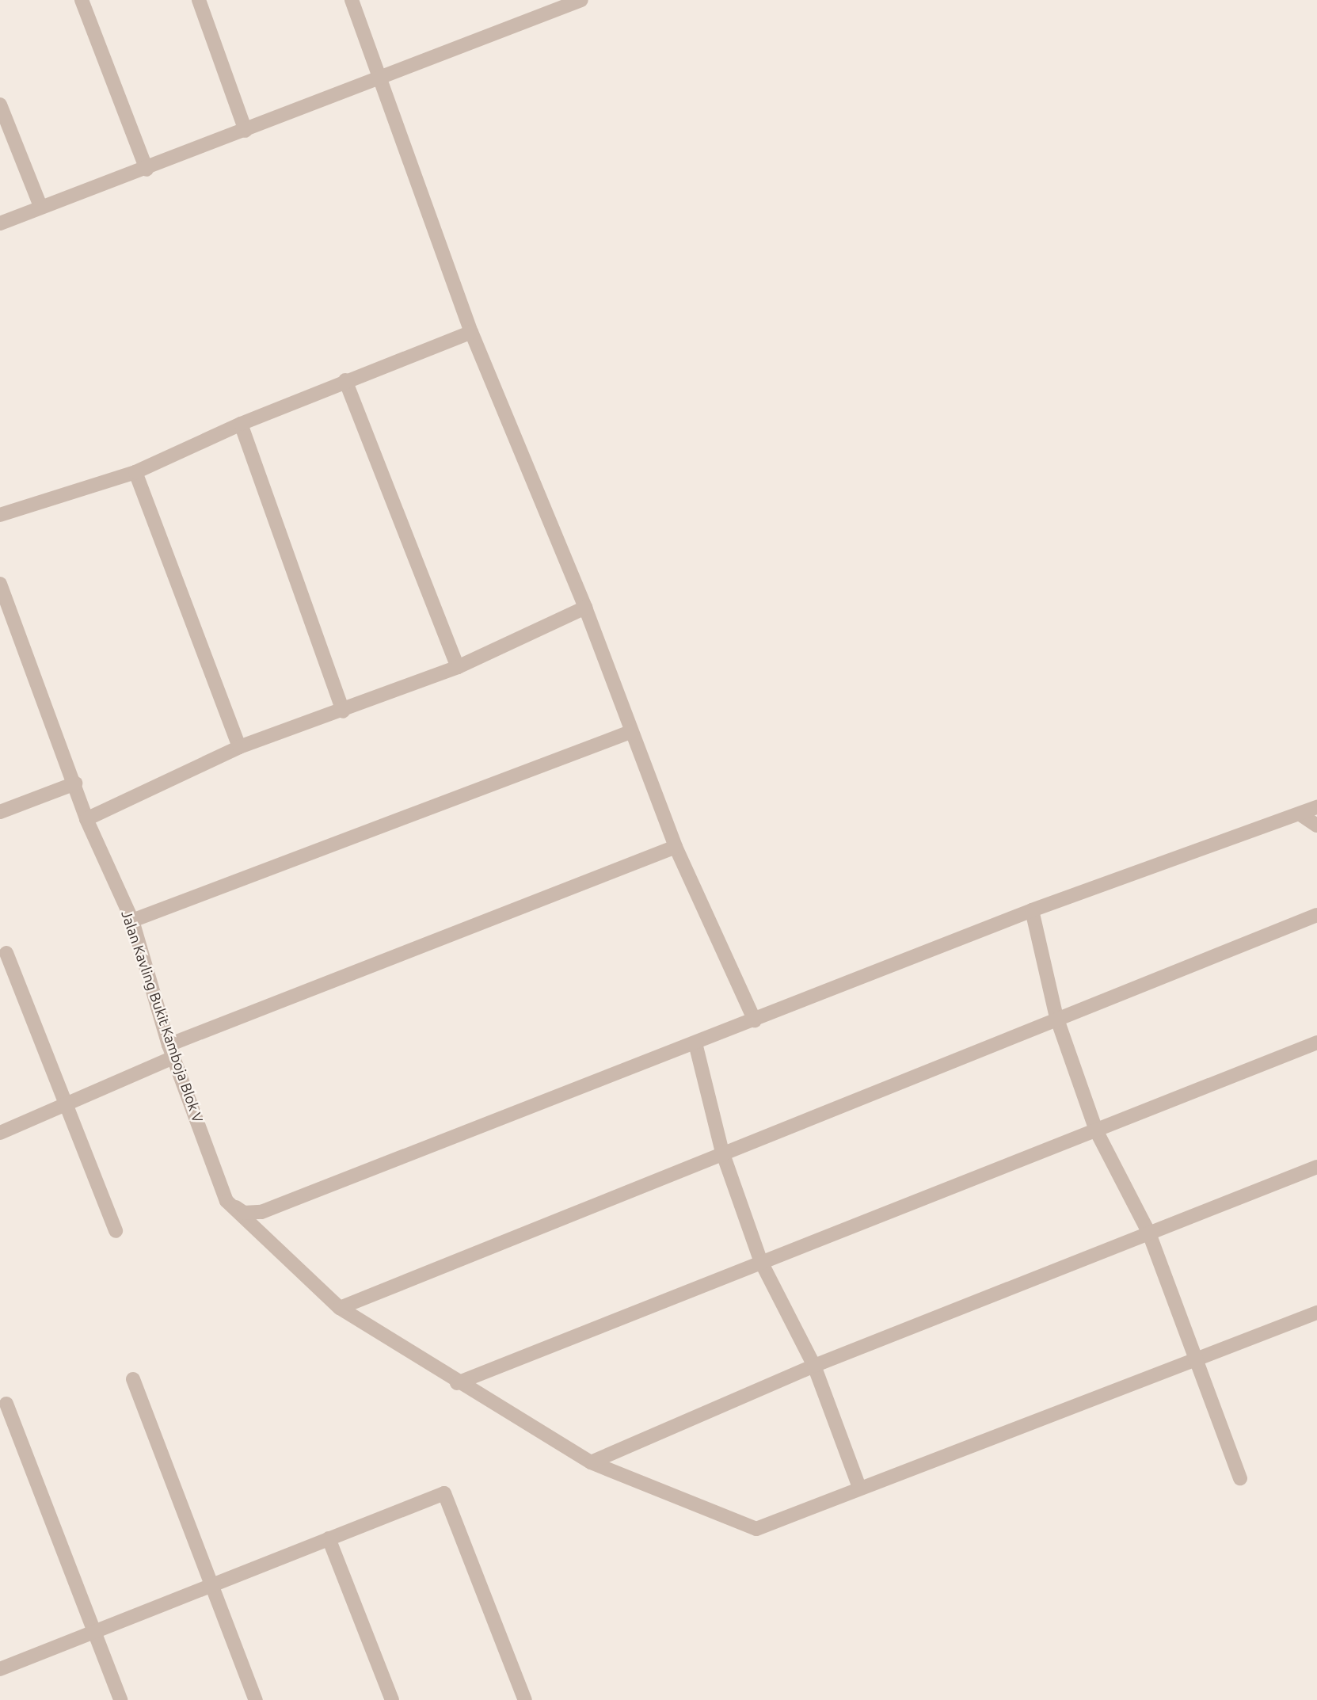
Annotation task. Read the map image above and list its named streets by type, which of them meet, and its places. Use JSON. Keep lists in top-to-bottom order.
{
  "streets": {
    "street": ["Jalan Kavling Bukit Kamboja Blok V"]
  }
}
